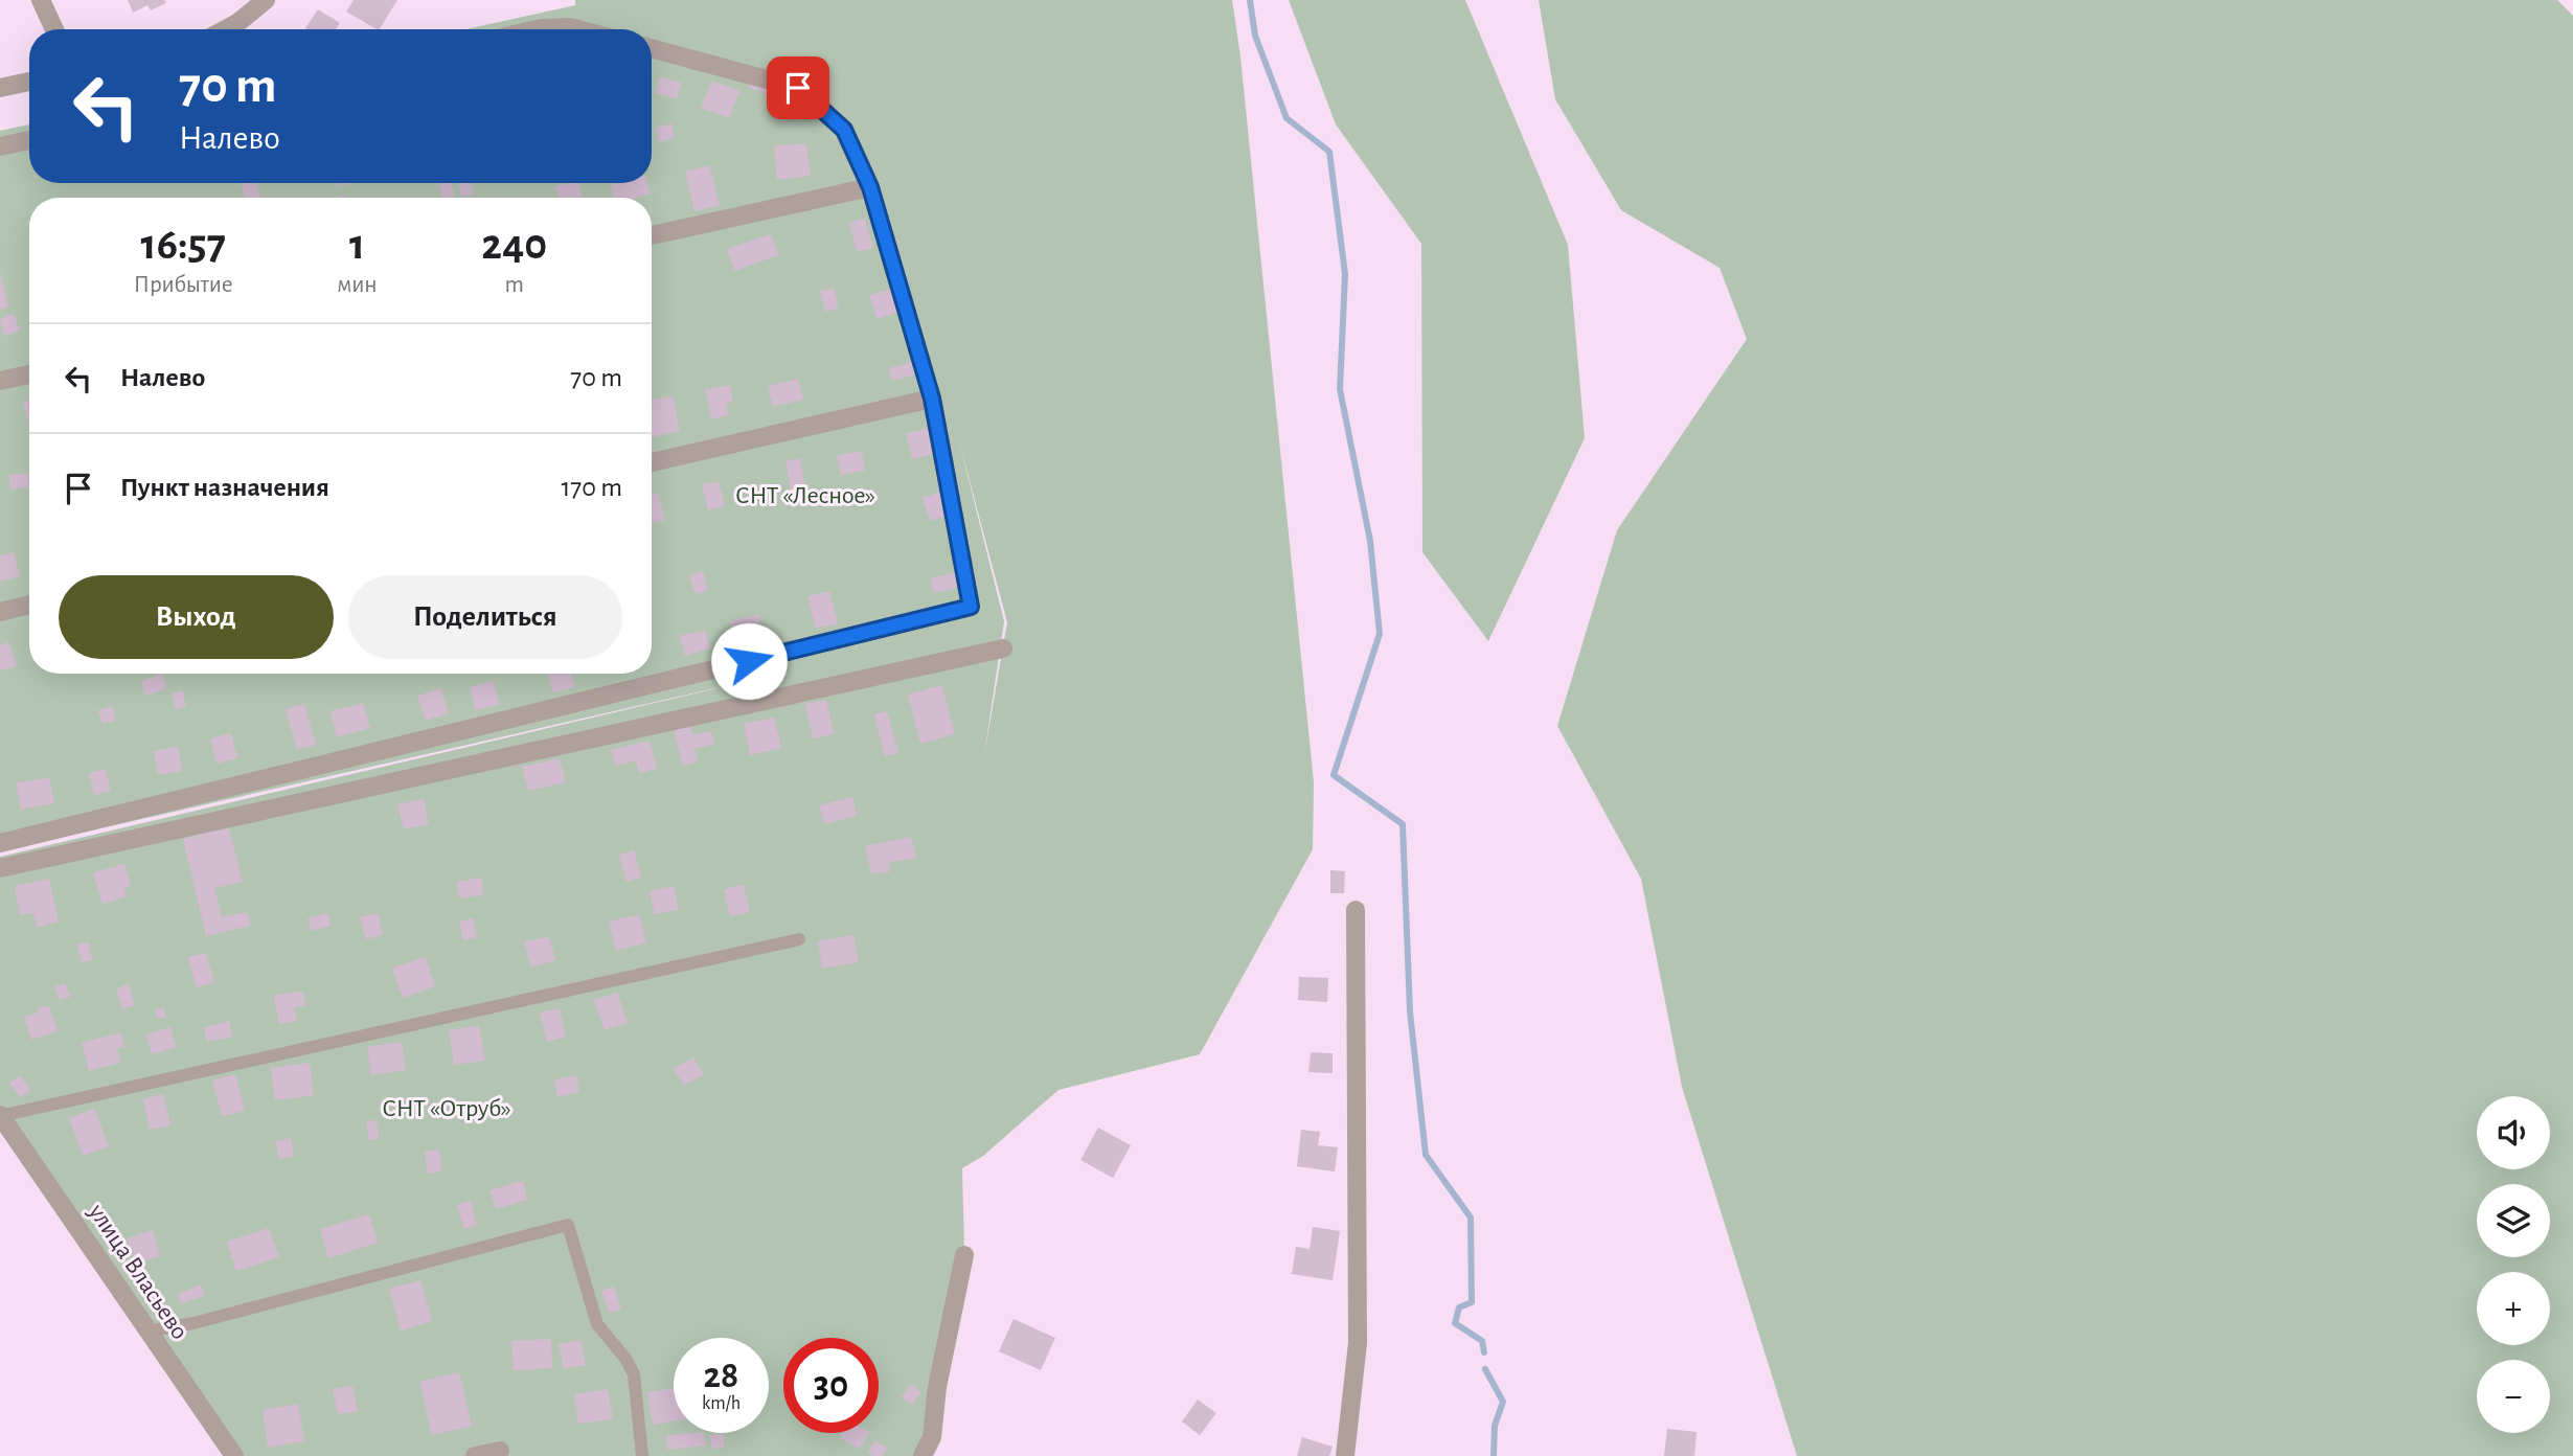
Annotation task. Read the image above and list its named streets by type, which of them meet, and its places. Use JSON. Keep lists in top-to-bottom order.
{
  "streets": {
    "street": ["улица Власьево"]
  },
  "parks": ["СНТ «Лесное»", "СНТ «Отруб»"],
  "page": {
    "turn": ["70 m", "Налево"],
    "eta": [
      "16:57",
      "Прибытие",
      "1",
      "мин",
      "240",
      "m"
    ],
    "list": [
      {
        "name": "Налево",
        "value": "70 m"
      },
      {
        "name": "Пункт назначения",
        "value": "170 m"
      }
    ],
    "buttons": ["Выход", "Поделиться"],
    "map_buttons": ["+", "−"],
    "speed": "28 km/h",
    "limit": "30"
  }
}
